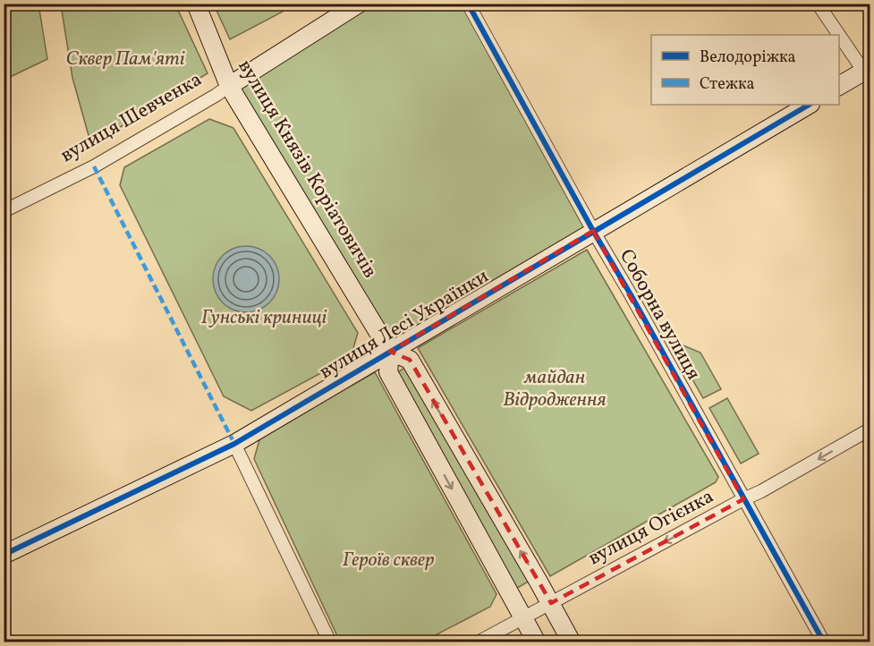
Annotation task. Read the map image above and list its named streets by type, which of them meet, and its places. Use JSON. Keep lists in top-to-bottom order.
{
  "streets": {
    "street": [
      "вулиця Шевченка",
      "вулиця Князів Коріатовичів",
      "Соборна вулиця",
      "вулиця Лесі Українки",
      "вулиця Огієнка"
    ]
  },
  "crossings": [
    ["вулиця Шевченка", "вулиця Князів Коріатовичів"],
    ["вулиця Князів Коріатовичів", "вулиця Лесі Українки"],
    ["вулиця Князів Коріатовичів", "вулиця Огієнка"],
    ["Соборна вулиця", "вулиця Лесі Українки"],
    ["Соборна вулиця", "вулиця Огієнка"]
  ],
  "one_way": ["вулиця Огієнка"],
  "parks": [
    "Сквер Пам'яті",
    "Гунські криниці",
    "майдан Відродження",
    "Героїв сквер"
  ],
  "legend": ["Велодоріжка", "Стежка"]
}
